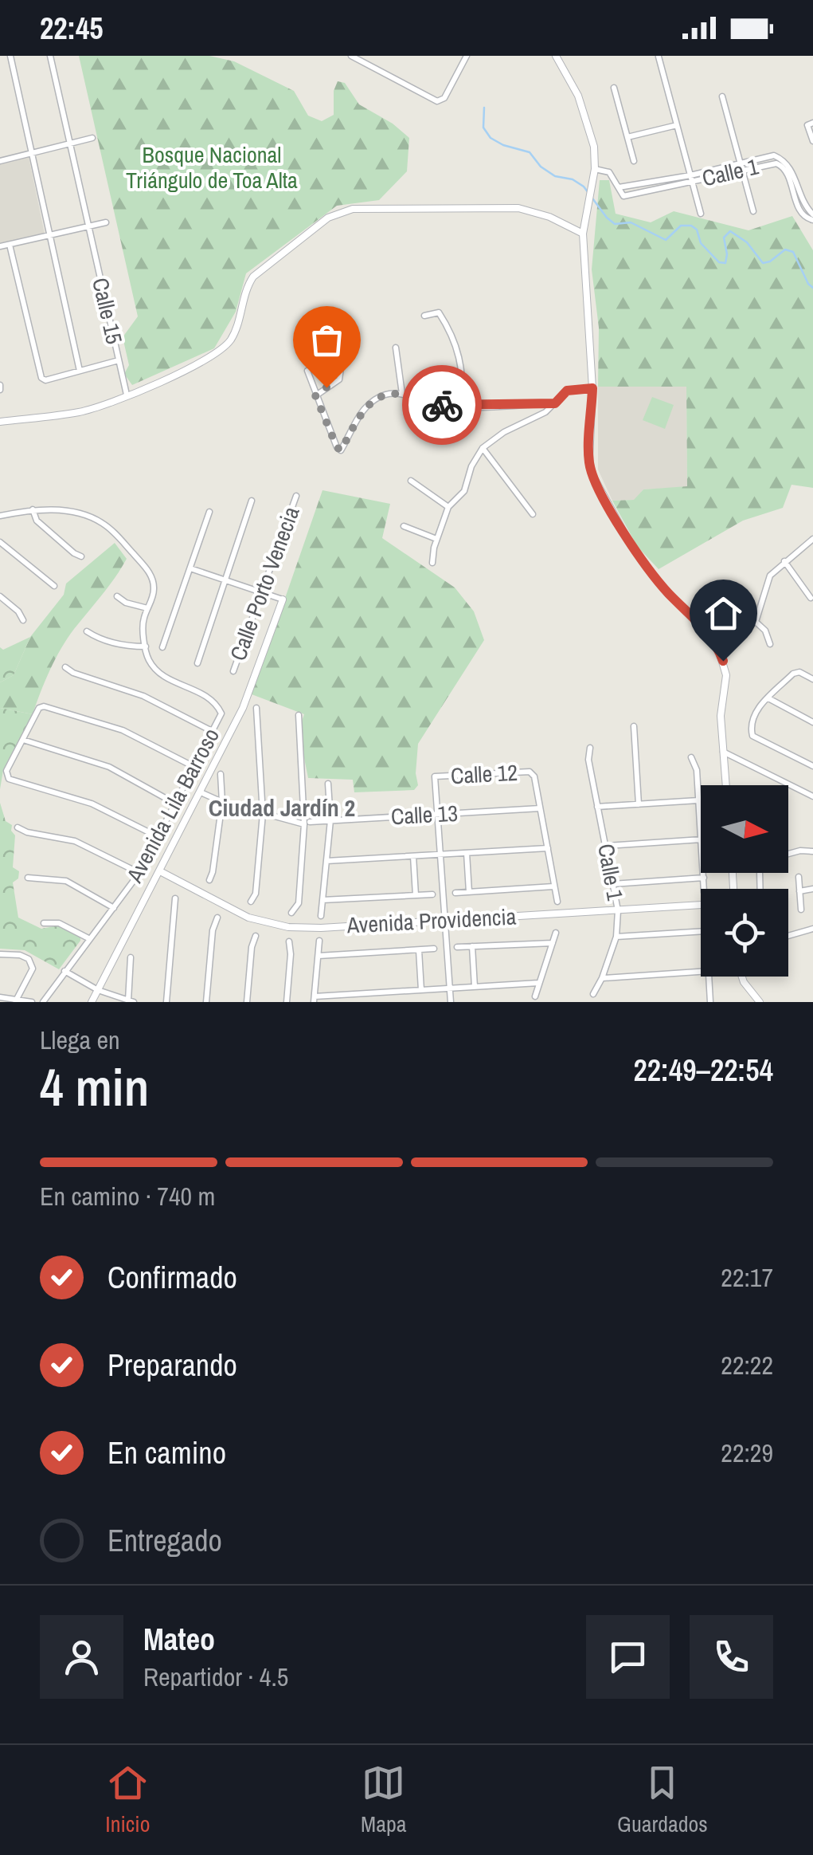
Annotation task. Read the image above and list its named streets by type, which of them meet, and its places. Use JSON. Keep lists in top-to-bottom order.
{
  "streets": {
    "street": [
      "Calle 1",
      "Calle 15",
      "Calle Porto Venecia",
      "Calle 12",
      "Avenida Lila Barroso",
      "Calle 13",
      "Avenida Providencia"
    ]
  },
  "crossings": [
    ["Calle 1", "Avenida Providencia"],
    ["Calle 12", "Calle 13"],
    ["Calle 12", "Avenida Providencia"]
  ],
  "districts": ["Ciudad Jardín 2"],
  "parks": ["Bosque Nacional Triángulo de Toa Alta"],
  "north": "right",
  "page": {
    "status": "22:45",
    "heading": ["4 min", "Llega en", "22:49–22:54"],
    "panel": ["Mateo", "Repartidor · 4.5"],
    "bar": "En camino · 740 m",
    "list": [
      ["Confirmado", "22:17"],
      ["Preparando", "22:22"],
      ["En camino", "22:29"],
      "Entregado"
    ],
    "tabs": ["Inicio", "Mapa", "Guardados"]
  }
}
